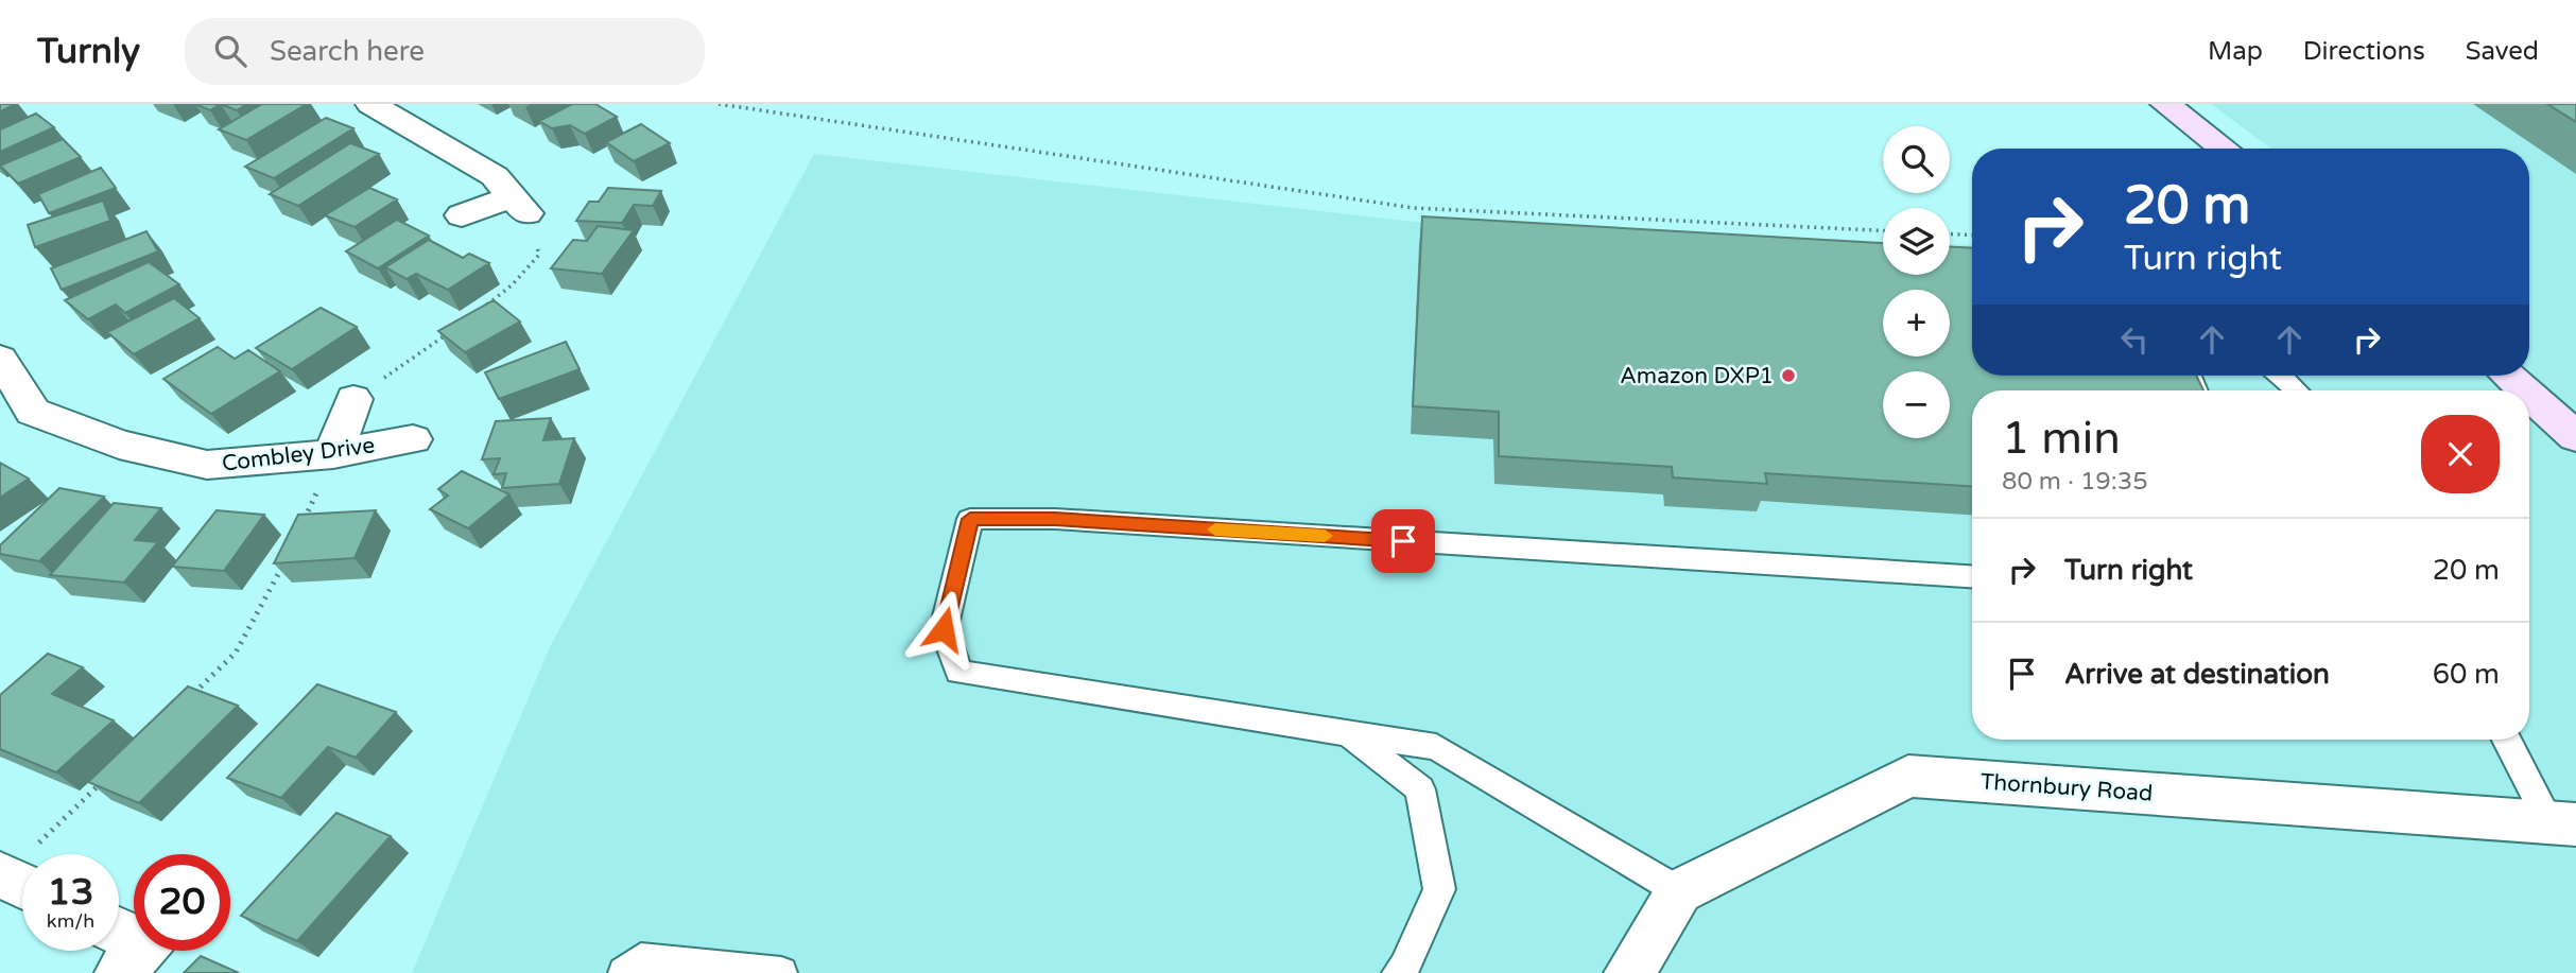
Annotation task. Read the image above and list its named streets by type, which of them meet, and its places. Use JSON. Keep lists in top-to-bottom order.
{
  "streets": {
    "street": ["Combley Drive", "Thornbury Road"]
  },
  "places": ["Amazon DXP1"],
  "page": {
    "header": "Turnly",
    "search": "Search here",
    "nav": ["Map", "Directions", "Saved"],
    "map_buttons": ["+", "−"],
    "turn": ["20 m", "Turn right"],
    "heading": ["1 min", "80 m · 19:35"],
    "list": [
      {
        "name": "Turn right",
        "value": "20 m"
      },
      {
        "name": "Arrive at destination",
        "value": "60 m"
      }
    ],
    "speed": "13 km/h",
    "limit": "20"
  }
}
